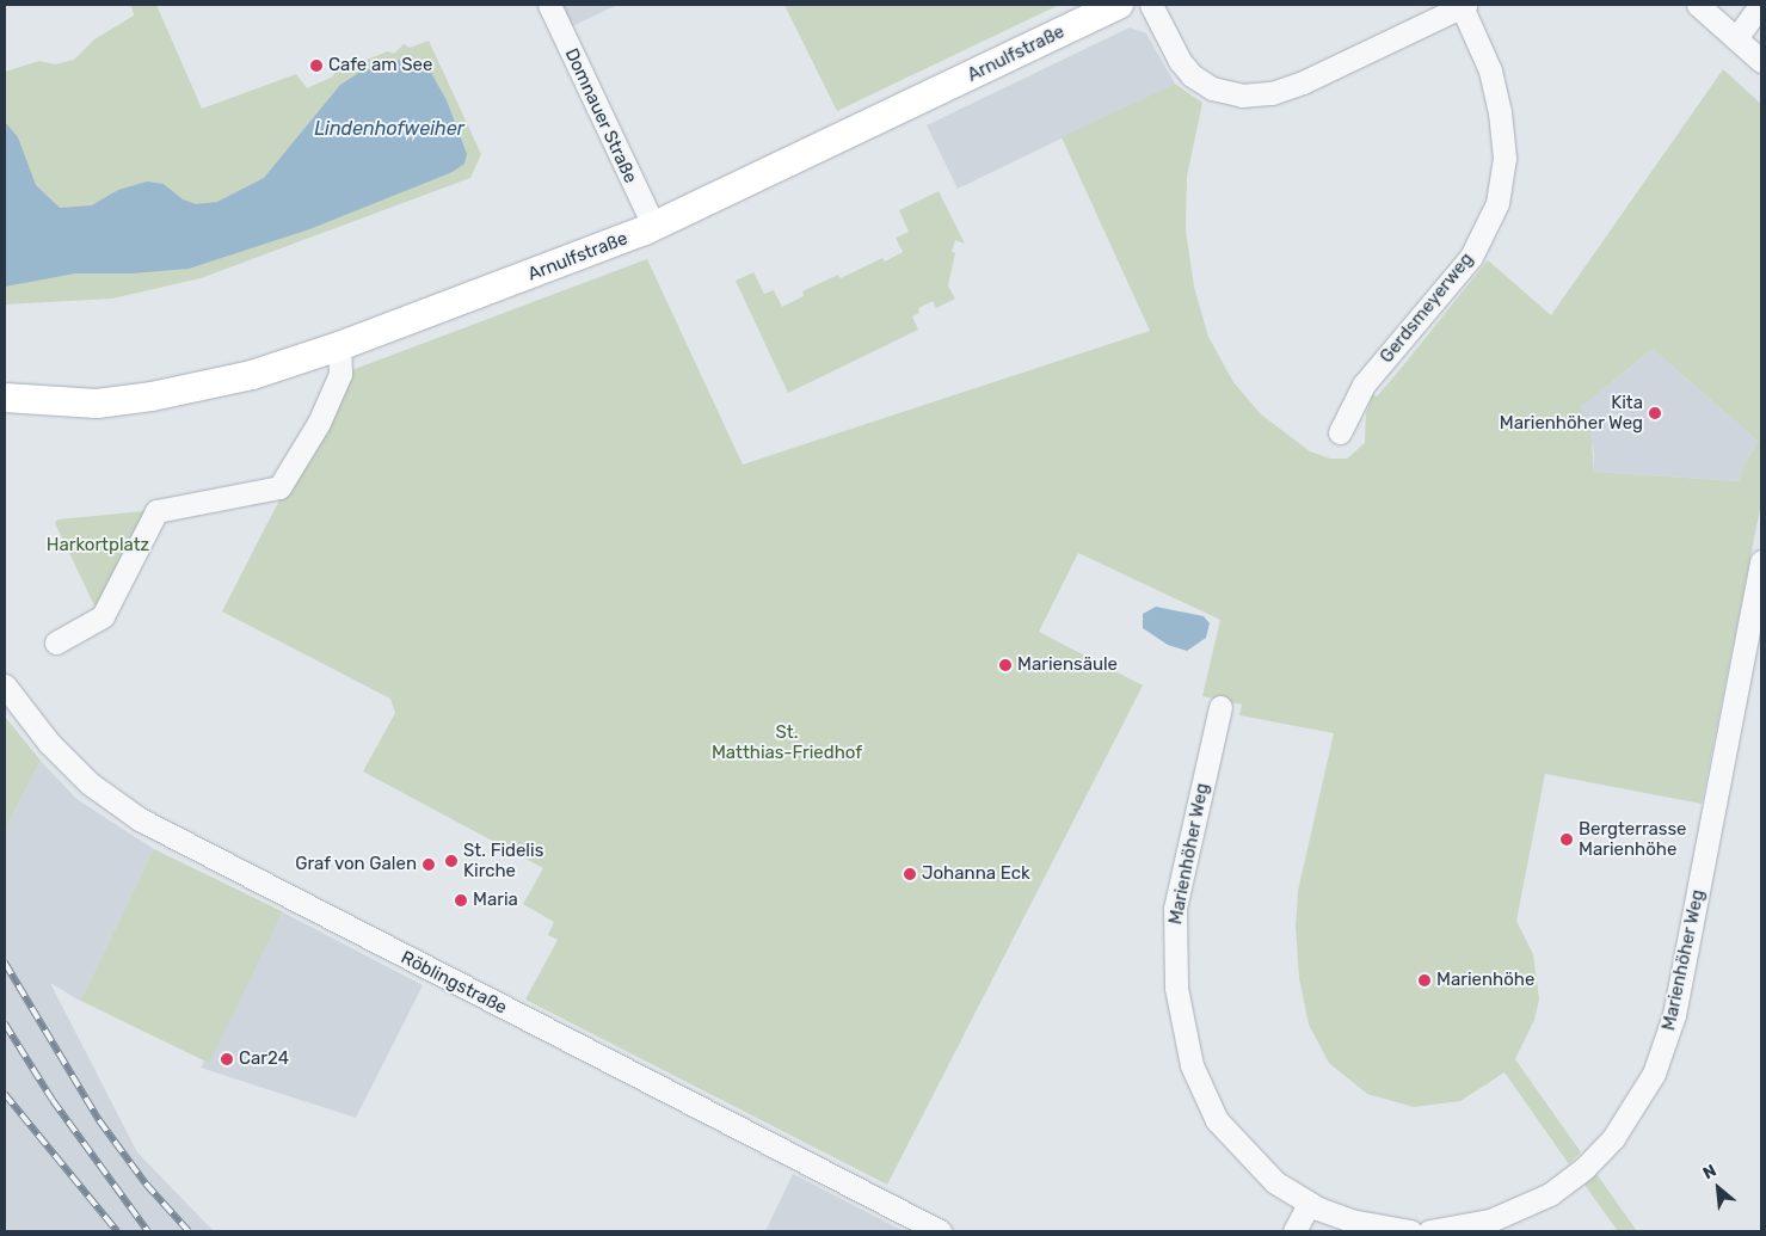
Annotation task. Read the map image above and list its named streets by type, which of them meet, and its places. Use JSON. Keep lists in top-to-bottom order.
{
  "streets": {
    "main road": ["Arnulfstraße"],
    "street": [
      "Domnauer Straße",
      "Gerdsmeyerweg",
      "Marienhöher Weg",
      "Röblingstraße"
    ]
  },
  "crossings": [
    ["Arnulfstraße", "Domnauer Straße"]
  ],
  "water": ["Lindenhofweiher"],
  "parks": ["Harkortplatz", "St. Matthias-Friedhof"],
  "places": [
    "Cafe am See",
    "Kita Marienhöher Weg",
    "Mariensäule",
    "Bergterrasse Marienhöhe",
    "St. Fidelis Kirche",
    "Graf von Galen",
    "Johanna Eck",
    "Maria",
    "Marienhöhe",
    "Car24"
  ],
  "north": "top left"
}
